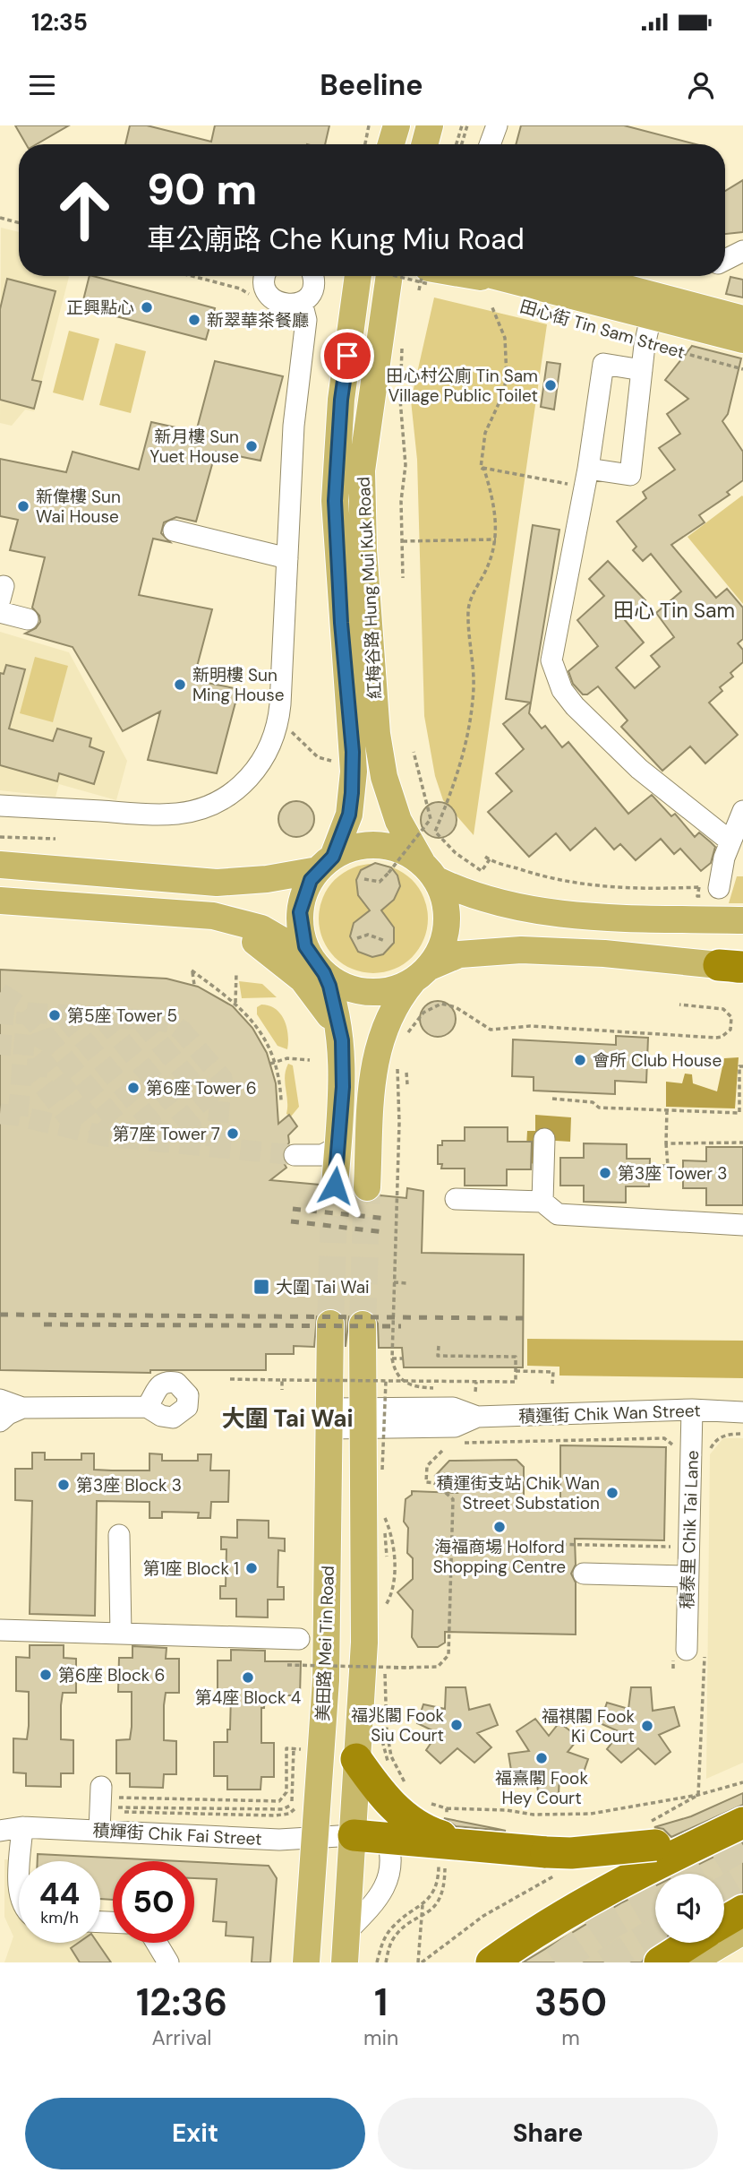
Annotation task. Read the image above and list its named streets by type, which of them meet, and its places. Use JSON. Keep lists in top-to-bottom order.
{
  "streets": {
    "main road": ["田心街 Tin Sam Street", "紅梅谷路 Hung Mui Kuk Road", "美田路 Mei Tin Road"],
    "street": ["積運街 Chik Wan Street", "積泰里 Chik Tai Lane", "積輝街 Chik Fai Street"]
  },
  "crossings": [
    ["積運街 Chik Wan Street", "積泰里 Chik Tai Lane"],
    ["積運街 Chik Wan Street", "美田路 Mei Tin Road"],
    ["美田路 Mei Tin Road", "積輝街 Chik Fai Street"]
  ],
  "districts": ["田心 Tin Sam", "大圍 Tai Wai"],
  "places": {
    "other": [
      "正興點心",
      "新翠華茶餐廳",
      "田心村公廁 Tin Sam Village Public Toilet",
      "新月樓 Sun Yuet House",
      "新偉樓 Sun Wai House",
      "新明樓 Sun Ming House",
      "第5座 Tower 5",
      "會所 Club House",
      "第6座 Tower 6",
      "第7座 Tower 7",
      "第3座 Tower 3",
      "第3座 Block 3",
      "積運街支站 Chik Wan Street Substation",
      "海福商場 Holford Shopping Centre",
      "第1座 Block 1",
      "第6座 Block 6",
      "第4座 Block 4",
      "福兆閣 Fook Siu Court",
      "福祺閣 Fook Ki Court",
      "福熹閣 Fook Hey Court"
    ],
    "transit": ["大圍 Tai Wai"]
  },
  "page": {
    "status": "12:35",
    "header": "Beeline",
    "turn": ["90 m", "車公廟路 Che Kung Miu Road"],
    "speed": "44 km/h",
    "limit": "50",
    "eta": [
      "12:36",
      "Arrival",
      "1",
      "min",
      "350",
      "m"
    ],
    "buttons": ["Exit", "Share"]
  }
}
